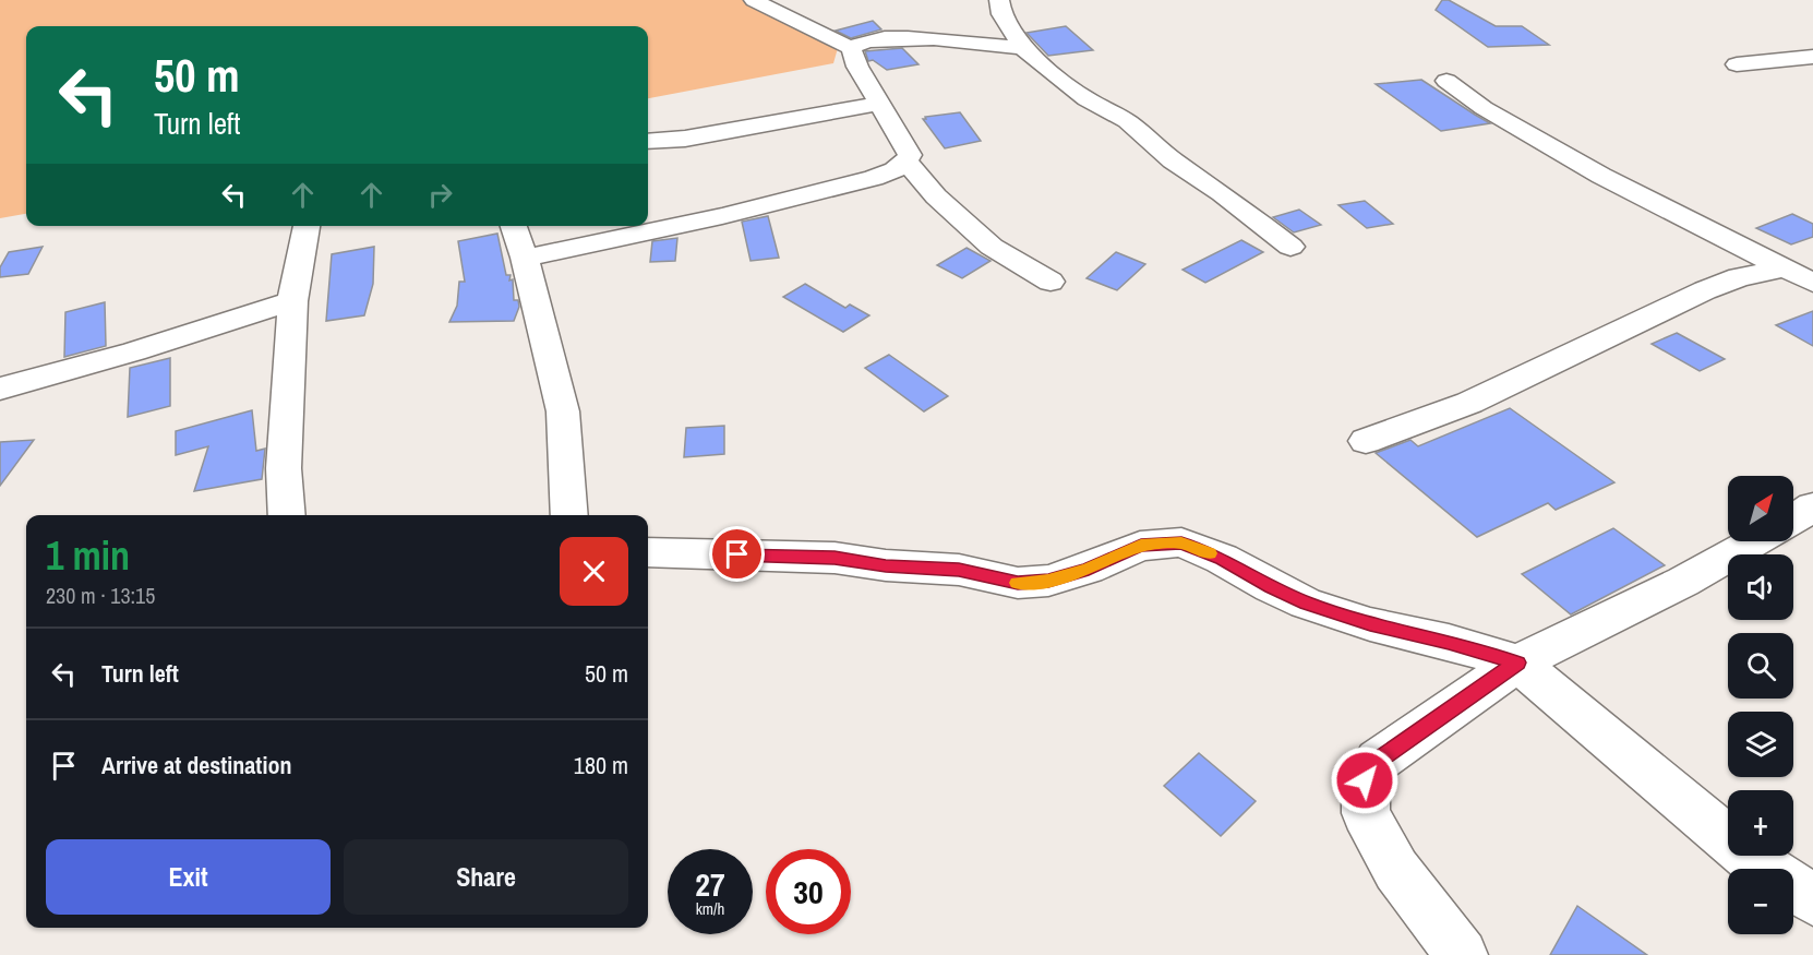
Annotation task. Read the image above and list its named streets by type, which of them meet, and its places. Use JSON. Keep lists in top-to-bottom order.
{
  "north": "top right",
  "page": {
    "turn": ["50 m", "Turn left"],
    "map_buttons": ["+", "−"],
    "heading": ["1 min", "230 m · 13:15"],
    "list": [
      {
        "name": "Turn left",
        "value": "50 m"
      },
      {
        "name": "Arrive at destination",
        "value": "180 m"
      }
    ],
    "buttons": ["Exit", "Share"],
    "speed": "27 km/h",
    "limit": "30"
  }
}
